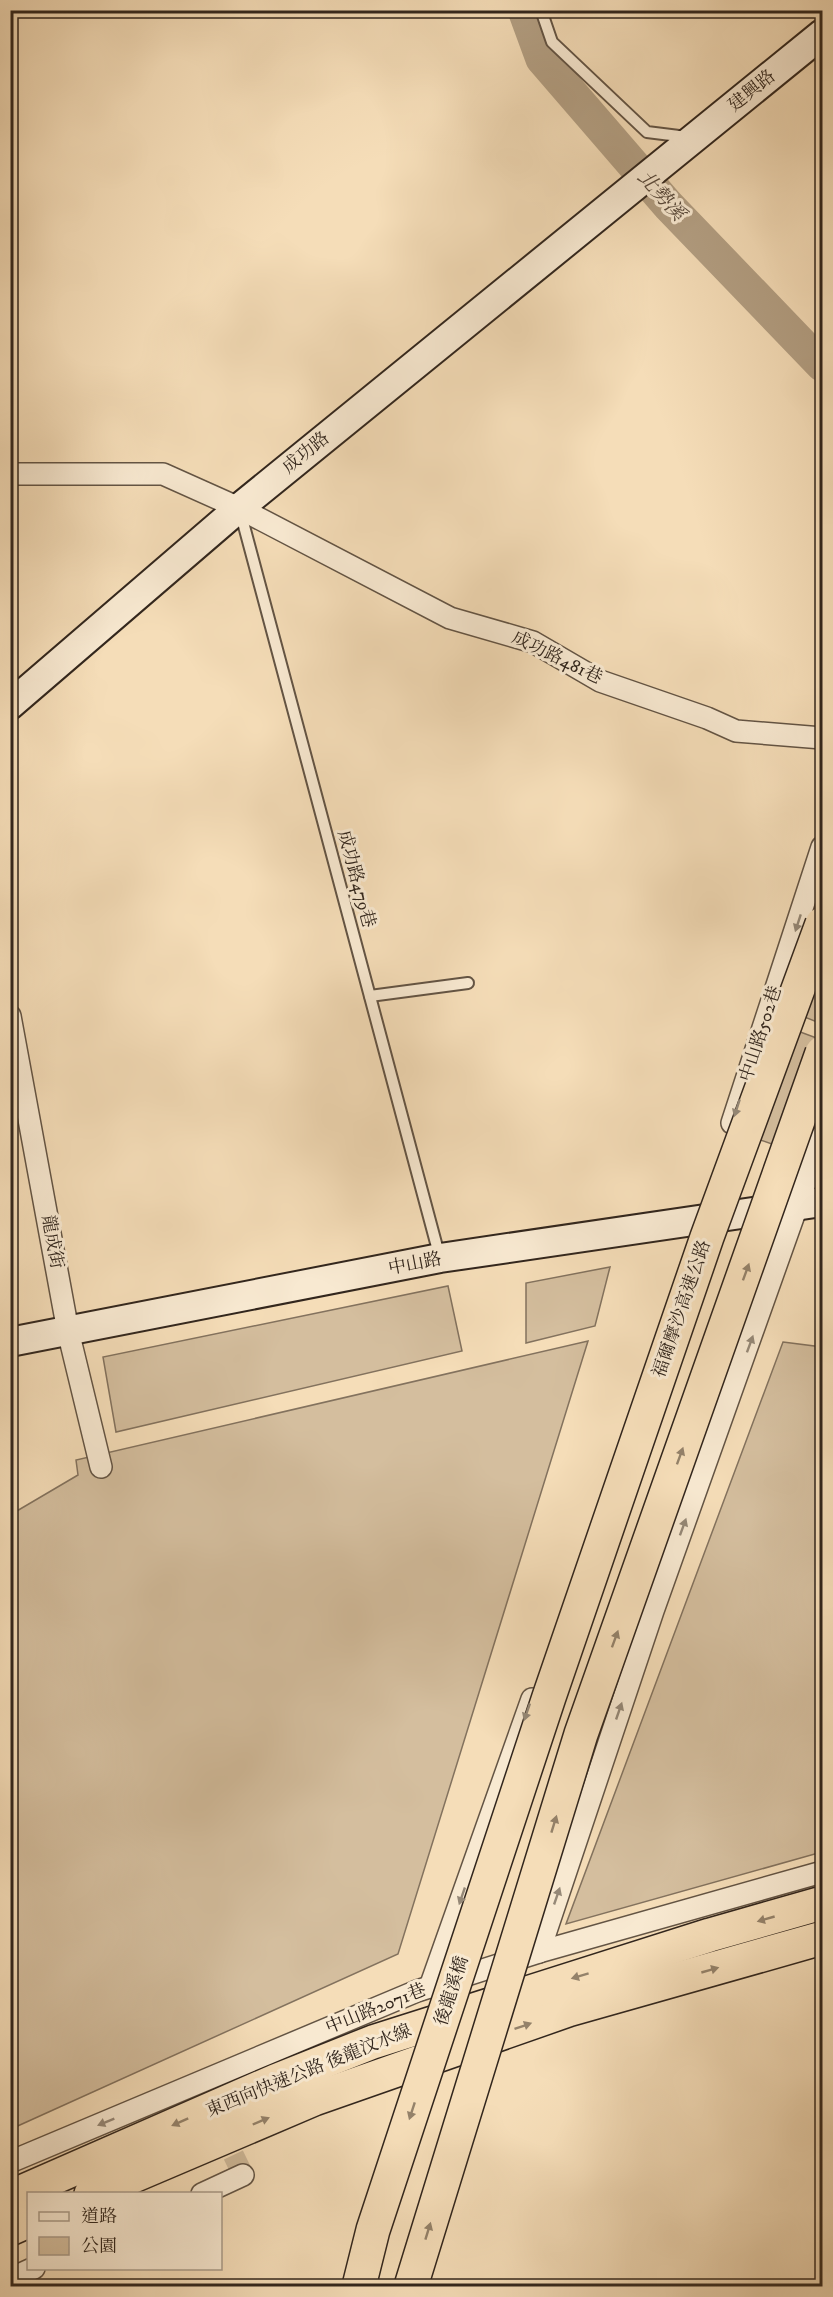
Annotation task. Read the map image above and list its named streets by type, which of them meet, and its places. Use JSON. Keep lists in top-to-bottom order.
{
  "streets": {
    "highway": ["福爾摩沙高速公路", "後龍溪橋", "東西向快速公路 後龍汶水線"],
    "street": [
      "建興路",
      "成功路",
      "成功路481巷",
      "中山路502巷",
      "龍成街",
      "中山路",
      "中山路2071巷"
    ],
    "lane": ["成功路479巷"]
  },
  "crossings": [
    ["建興路", "成功路"],
    ["成功路", "成功路481巷"],
    ["成功路", "成功路479巷"],
    ["成功路481巷", "成功路479巷"],
    ["成功路479巷", "中山路"],
    ["中山路502巷", "中山路"],
    ["中山路502巷", "中山路2071巷"],
    ["龍成街", "中山路"],
    ["福爾摩沙高速公路", "後龍溪橋"]
  ],
  "one_way": ["中山路2071巷"],
  "water": ["北勢溪"],
  "legend": ["道路", "公園"]
}
